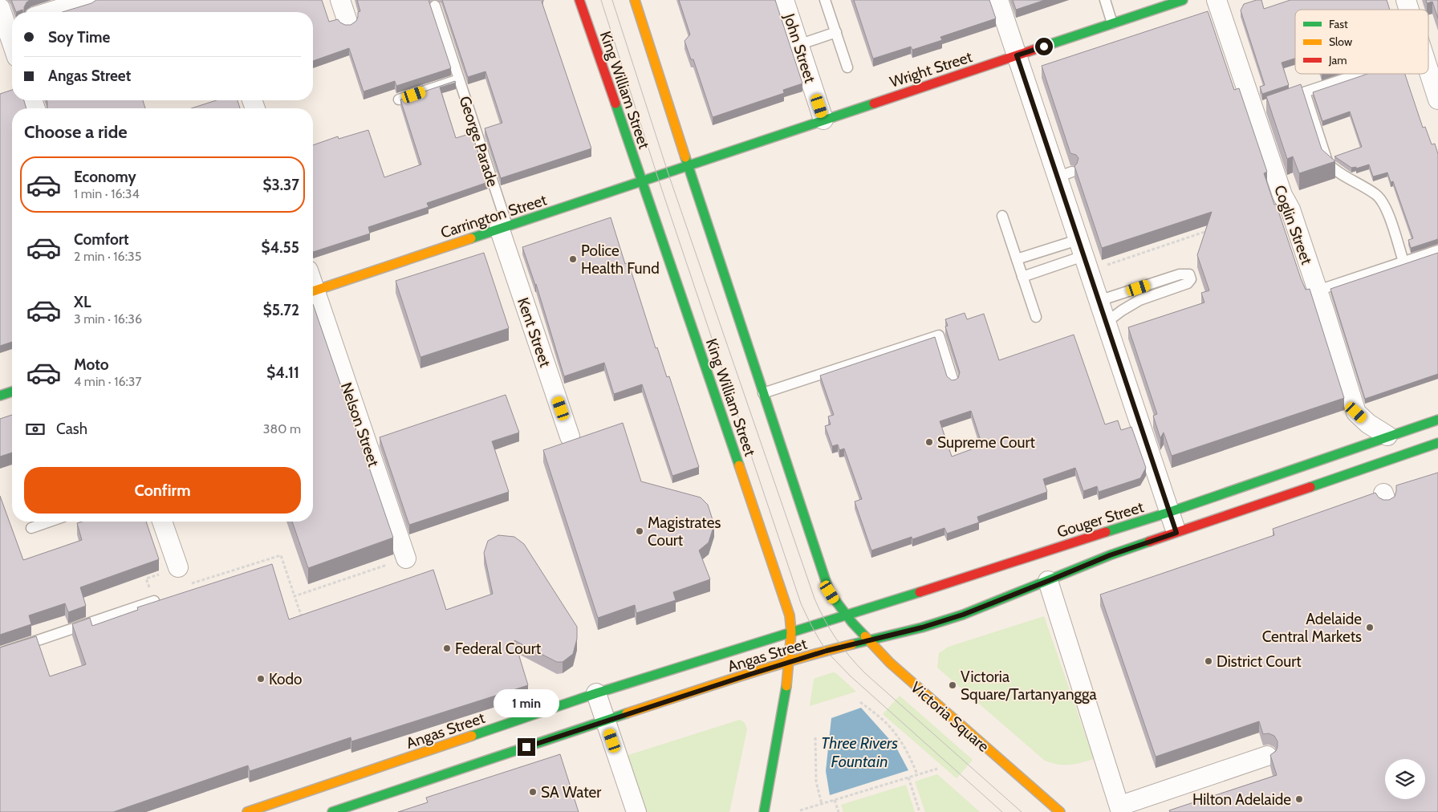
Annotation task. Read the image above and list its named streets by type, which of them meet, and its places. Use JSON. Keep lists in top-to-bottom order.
{
  "streets": {
    "street": [
      "John Street",
      "Wright Street",
      "King William Street",
      "Carrington Street",
      "Coglin Street",
      "Kent Street",
      "Nelson Street",
      "Gouger Street",
      "Angas Street",
      "Victoria Square"
    ],
    "lane": ["George Parade"]
  },
  "crossings": [
    ["John Street", "Wright Street"],
    ["Wright Street", "King William Street"],
    ["Wright Street", "Carrington Street"],
    ["King William Street", "Carrington Street"],
    ["King William Street", "Gouger Street"],
    ["King William Street", "Angas Street"],
    ["King William Street", "Victoria Square"],
    ["George Parade", "Carrington Street"],
    ["George Parade", "Kent Street"],
    ["Carrington Street", "Kent Street"],
    ["Coglin Street", "Gouger Street"],
    ["Gouger Street", "Angas Street"],
    ["Gouger Street", "Victoria Square"],
    ["Angas Street", "Victoria Square"]
  ],
  "water": ["Three Rivers Fountain"],
  "places": [
    "Police Health Fund",
    "Supreme Court",
    "Magistrates Court",
    "Adelaide Central Markets",
    "Federal Court",
    "District Court",
    "Kodo",
    "Victoria Square/Tartanyangga",
    "SA Water",
    "Hilton Adelaide"
  ],
  "legend": ["Fast", "Slow", "Jam"],
  "page": {
    "banner": ["Soy Time", "Angas Street"],
    "heading": "Choose a ride",
    "list": [
      {
        "name": "Economy",
        "note": "1 min · 16:34",
        "value": "$3.37"
      },
      {
        "name": "Comfort",
        "note": "2 min · 16:35",
        "value": "$4.55"
      },
      {
        "name": "XL",
        "note": "3 min · 16:36",
        "value": "$5.72"
      },
      {
        "name": "Moto",
        "note": "4 min · 16:37",
        "value": "$4.11"
      }
    ],
    "pay": ["Cash", "380 m"],
    "buttons": "Confirm",
    "bubble": "1 min"
  }
}
